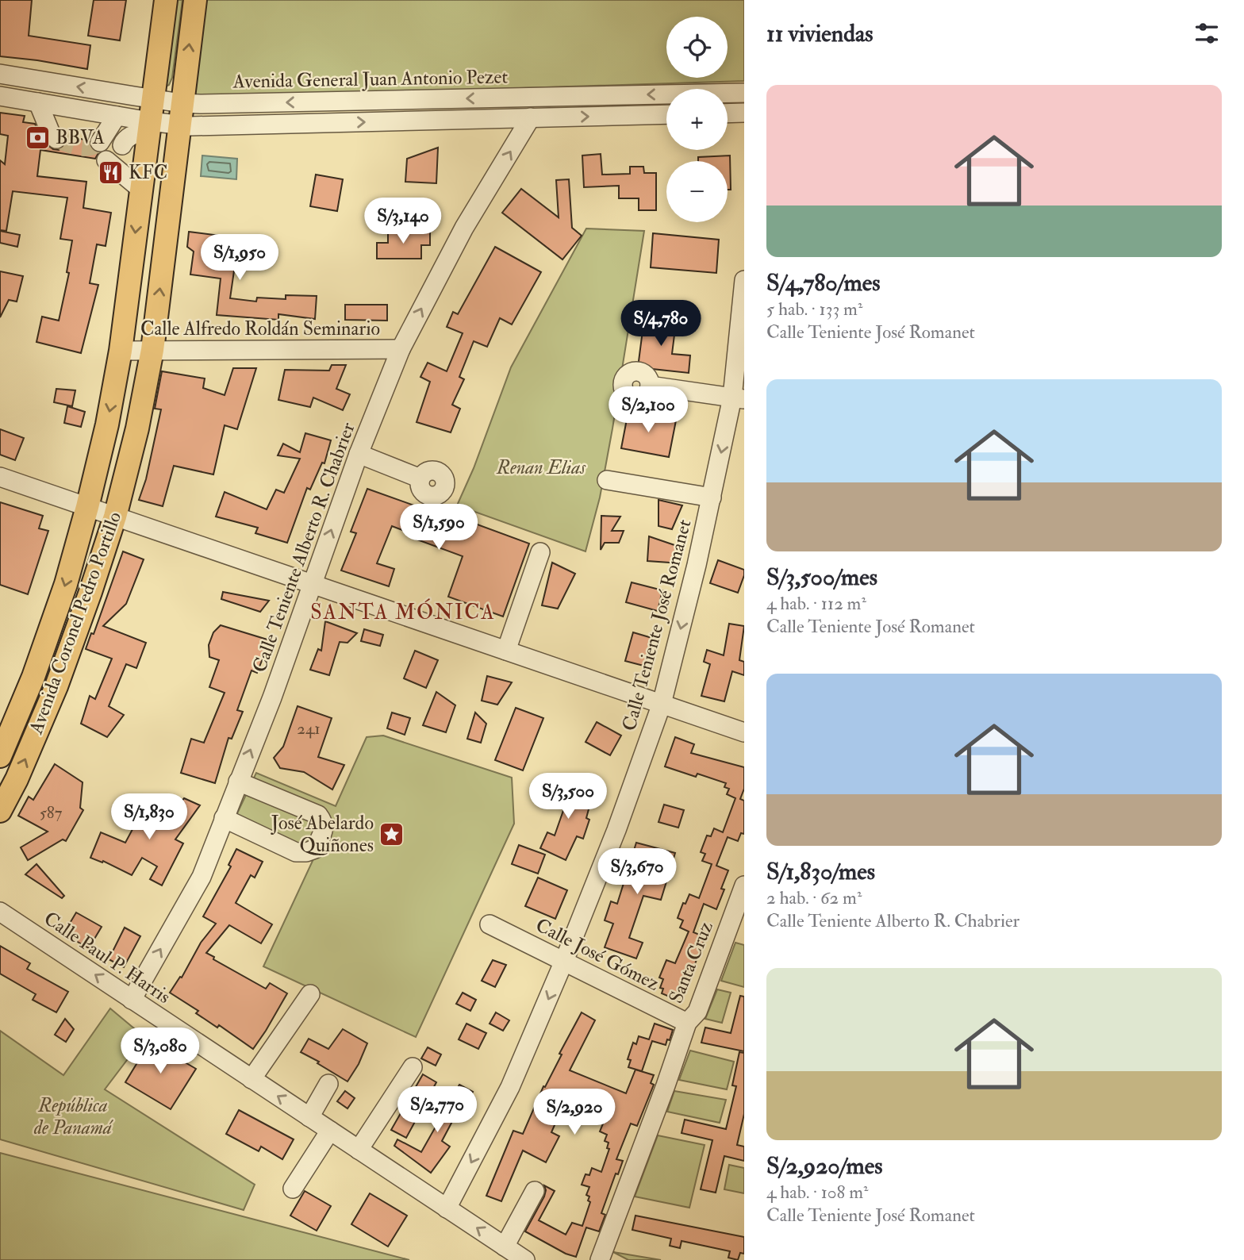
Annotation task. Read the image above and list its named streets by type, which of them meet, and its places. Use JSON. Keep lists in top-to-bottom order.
{
  "streets": {
    "main road": ["Avenida Coronel Pedro Portillo"],
    "street": [
      "Avenida General Juan Antonio Pezet",
      "Calle Alfredo Roldán Seminario",
      "Calle Teniente Alberto R. Chabrier",
      "Calle Teniente José Romanet",
      "Calle José Gómez",
      "Calle Paul P. Harris",
      "Santa Cruz"
    ]
  },
  "crossings": [
    ["Avenida General Juan Antonio Pezet", "Avenida Coronel Pedro Portillo"],
    ["Calle Alfredo Roldán Seminario", "Calle Teniente Alberto R. Chabrier"],
    ["Calle Alfredo Roldán Seminario", "Avenida Coronel Pedro Portillo"],
    ["Calle Teniente Alberto R. Chabrier", "Calle Paul P. Harris"],
    ["Calle Teniente José Romanet", "Calle José Gómez"],
    ["Calle Teniente José Romanet", "Calle Paul P. Harris"],
    ["Calle José Gómez", "Santa Cruz"]
  ],
  "one_way": ["Calle Teniente Alberto R. Chabrier", "Calle Paul P. Harris"],
  "districts": ["SANTA MÓNICA"],
  "parks": ["Renan Elias", "República de Panamá"],
  "places": {
    "bank": ["BBVA"],
    "restaurant": ["KFC"],
    "place": ["José Abelardo Quiñones"]
  },
  "house_numbers": ["241", "587"],
  "page": {
    "heading": "11 viviendas",
    "map_buttons": ["+", "−"],
    "list": [
      {
        "name": "S/4,780/mes",
        "note": "5 hab. · 133 m² · Calle Teniente José Romanet"
      },
      {
        "name": "S/3,500/mes",
        "note": "4 hab. · 112 m² · Calle Teniente José Romanet"
      },
      {
        "name": "S/1,830/mes",
        "note": "2 hab. · 62 m² · Calle Teniente Alberto R. Chabrier"
      },
      {
        "name": "S/2,920/mes",
        "note": "4 hab. · 108 m² · Calle Teniente José Romanet"
      }
    ],
    "price": [
      "S/3,140",
      "S/1,950",
      "S/4,780",
      "S/2,100",
      "S/1,590",
      "S/3,500",
      "S/1,830",
      "S/3,670",
      "S/3,080",
      "S/2,770",
      "S/2,920"
    ]
  }
}
